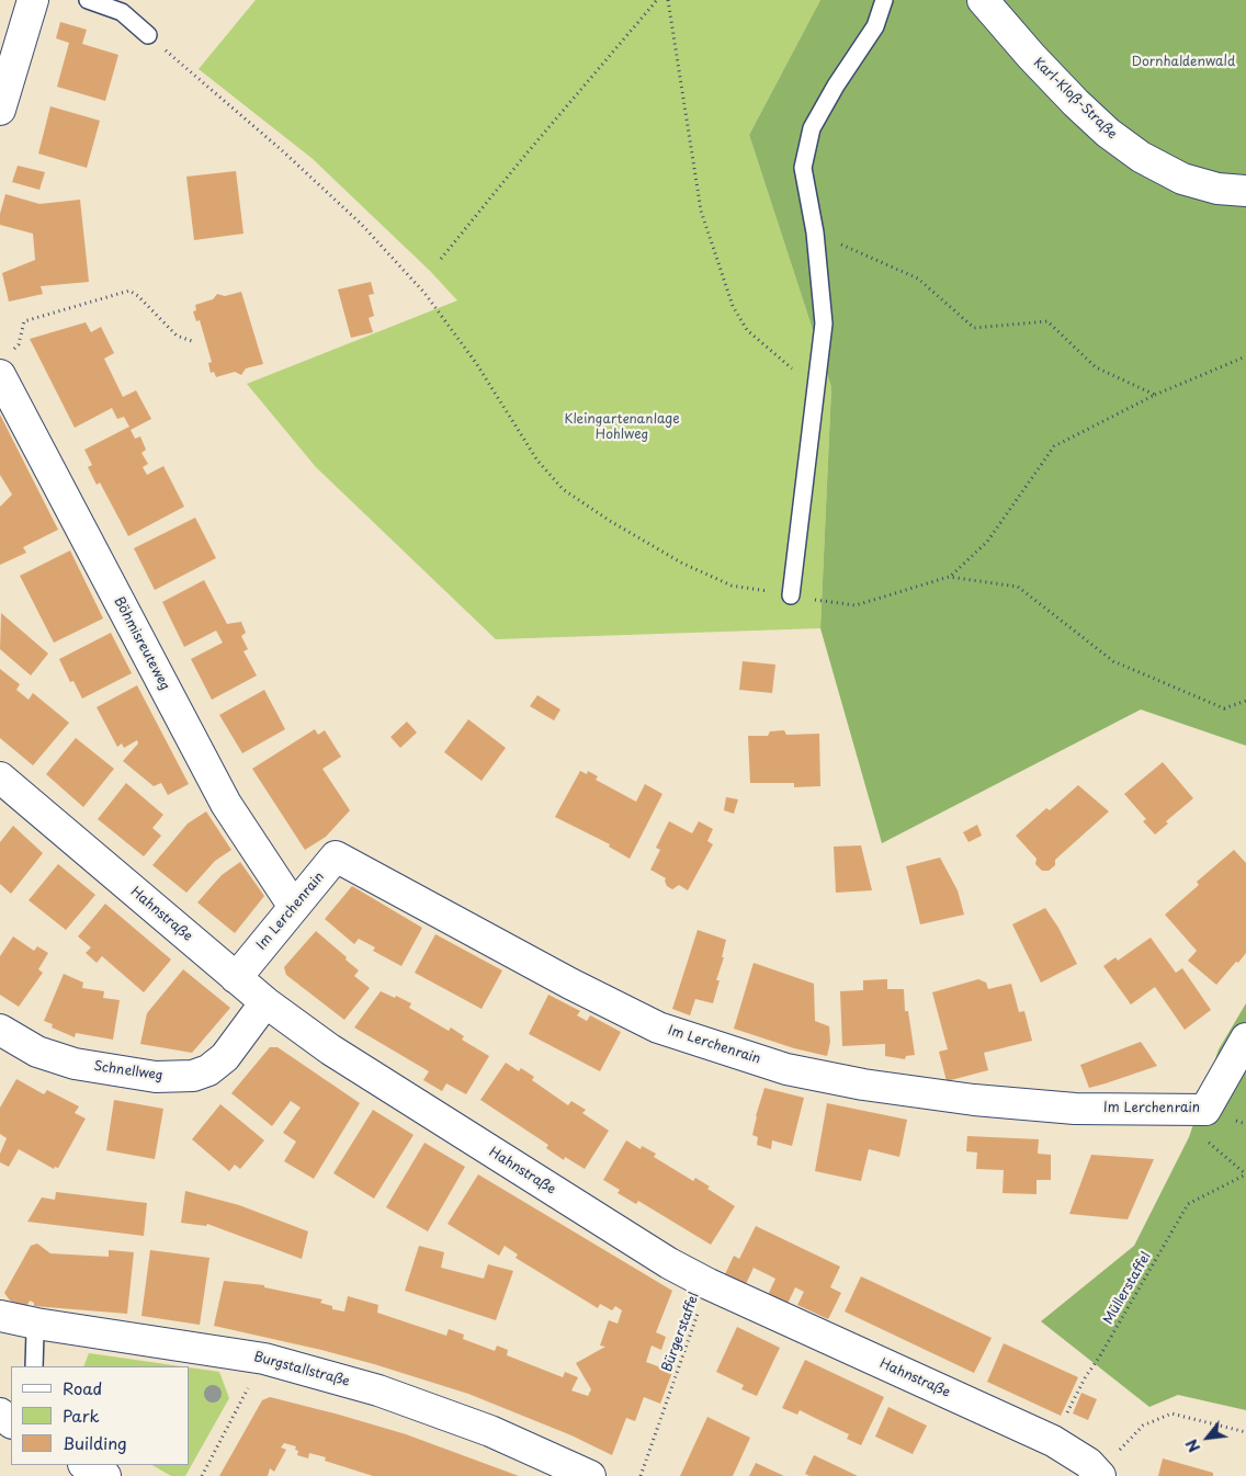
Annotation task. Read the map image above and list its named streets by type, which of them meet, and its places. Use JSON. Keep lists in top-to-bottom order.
{
  "streets": {
    "street": [
      "Karl-Kloß-Straße",
      "Böhmisreuteweg",
      "Im Lerchenrain",
      "Hahnstraße",
      "Schnellweg",
      "Burgstallstraße"
    ],
    "path": ["Müllerstaffel", "Bürgerstaffel"]
  },
  "crossings": [
    ["Böhmisreuteweg", "Im Lerchenrain"],
    ["Im Lerchenrain", "Hahnstraße"],
    ["Im Lerchenrain", "Müllerstaffel"],
    ["Hahnstraße", "Schnellweg"],
    ["Hahnstraße", "Müllerstaffel"],
    ["Hahnstraße", "Bürgerstaffel"]
  ],
  "parks": ["Dornhaldenwald", "Kleingartenanlage Hohlweg"],
  "legend": ["Road", "Park", "Building"],
  "north": "bottom left"
}
